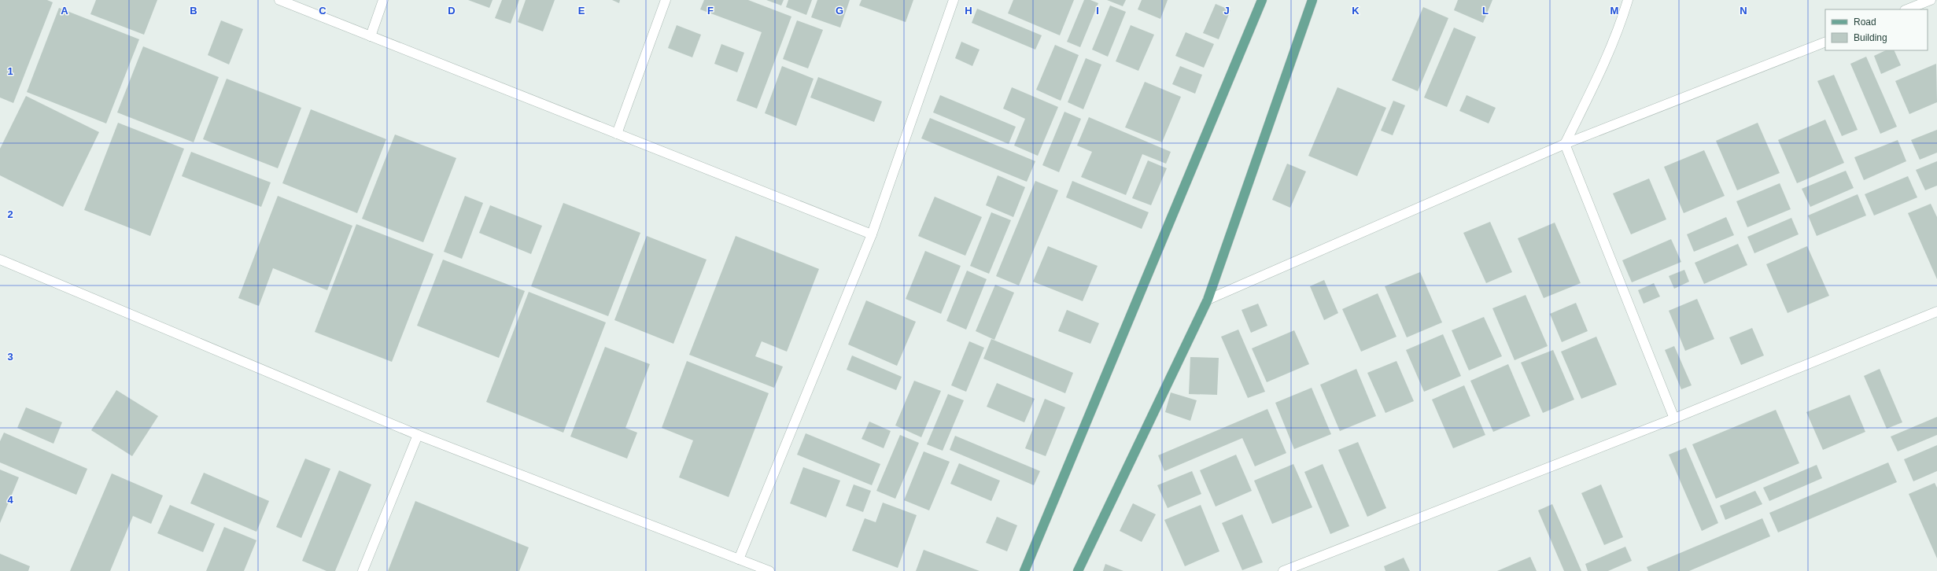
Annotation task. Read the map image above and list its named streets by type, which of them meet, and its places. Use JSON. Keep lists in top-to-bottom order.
{
  "legend": ["Road", "Building"],
  "grid": {
    "columns": [
      "A",
      "B",
      "C",
      "D",
      "E",
      "F",
      "G",
      "H",
      "I",
      "J",
      "K",
      "L",
      "M",
      "N"
    ],
    "rows": [
      "1",
      "2",
      "3",
      "4"
    ]
  }
}
